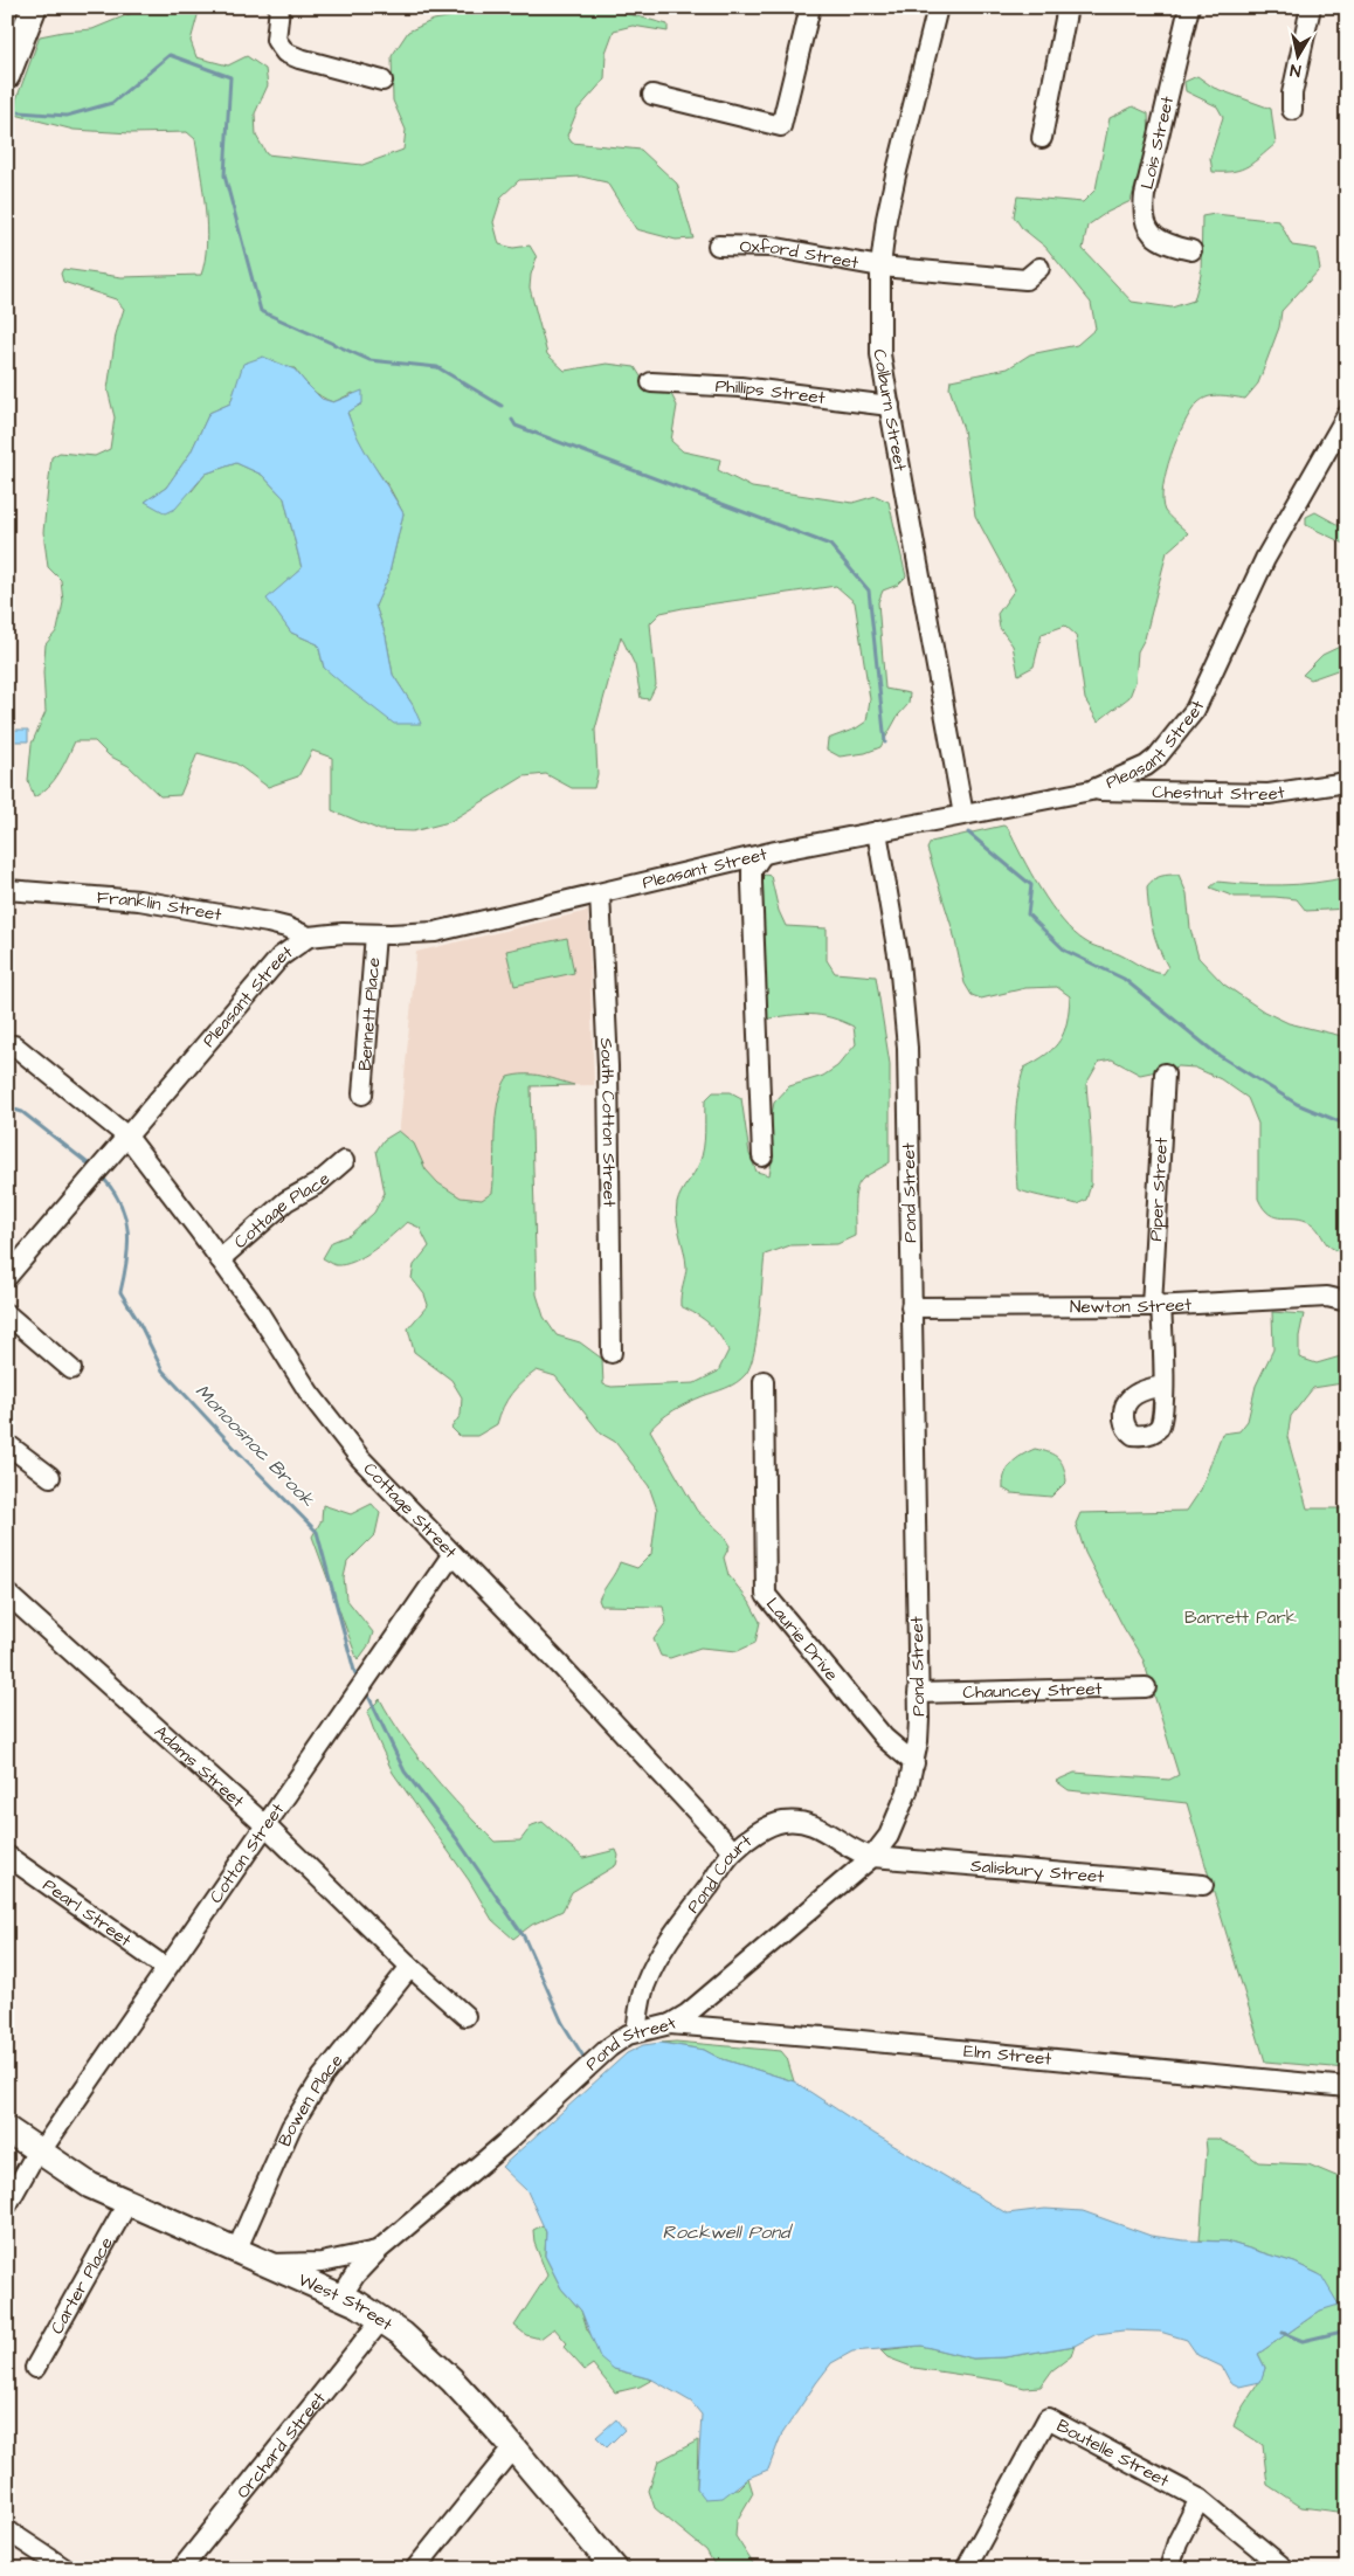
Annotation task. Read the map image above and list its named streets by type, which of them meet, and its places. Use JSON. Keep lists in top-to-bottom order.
{
  "streets": {
    "main road": ["West Street"],
    "street": [
      "Lois Street",
      "Oxford Street",
      "Phillips Street",
      "Colburn Street",
      "Pleasant Street",
      "Chestnut Street",
      "Franklin Street",
      "Bennett Place",
      "South Cotton Street",
      "Piper Street",
      "Pond Street",
      "Cottage Place",
      "Newton Street",
      "Cottage Street",
      "Laurie Drive",
      "Chauncey Street",
      "Adams Street",
      "Cotton Street",
      "Salisbury Street",
      "Pond Court",
      "Pearl Street",
      "Elm Street",
      "Bowen Place",
      "Carter Place",
      "Orchard Street",
      "Boutelle Street"
    ]
  },
  "crossings": [
    ["Oxford Street", "Colburn Street"],
    ["Phillips Street", "Colburn Street"],
    ["Colburn Street", "Pleasant Street"],
    ["Pleasant Street", "Chestnut Street"],
    ["Pleasant Street", "Franklin Street"],
    ["Pleasant Street", "Bennett Place"],
    ["Pleasant Street", "South Cotton Street"],
    ["Pleasant Street", "Pond Street"],
    ["Pleasant Street", "Cottage Street"],
    ["Piper Street", "Newton Street"],
    ["Pond Street", "Newton Street"],
    ["Pond Street", "Laurie Drive"],
    ["Pond Street", "Chauncey Street"],
    ["Pond Street", "Salisbury Street"],
    ["Pond Street", "Pond Court"],
    ["Pond Street", "Elm Street"],
    ["Pond Street", "West Street"],
    ["Cottage Place", "Cottage Street"],
    ["Cottage Street", "Cotton Street"],
    ["Cottage Street", "Pond Court"],
    ["Adams Street", "Cotton Street"],
    ["Adams Street", "Bowen Place"],
    ["Cotton Street", "Pearl Street"],
    ["Cotton Street", "West Street"],
    ["Salisbury Street", "Pond Court"],
    ["Bowen Place", "West Street"],
    ["Carter Place", "West Street"],
    ["West Street", "Orchard Street"]
  ],
  "water": ["Monoosnoc Brook", "Rockwell Pond"],
  "parks": ["Barrett Park"],
  "north": "bottom"
}
